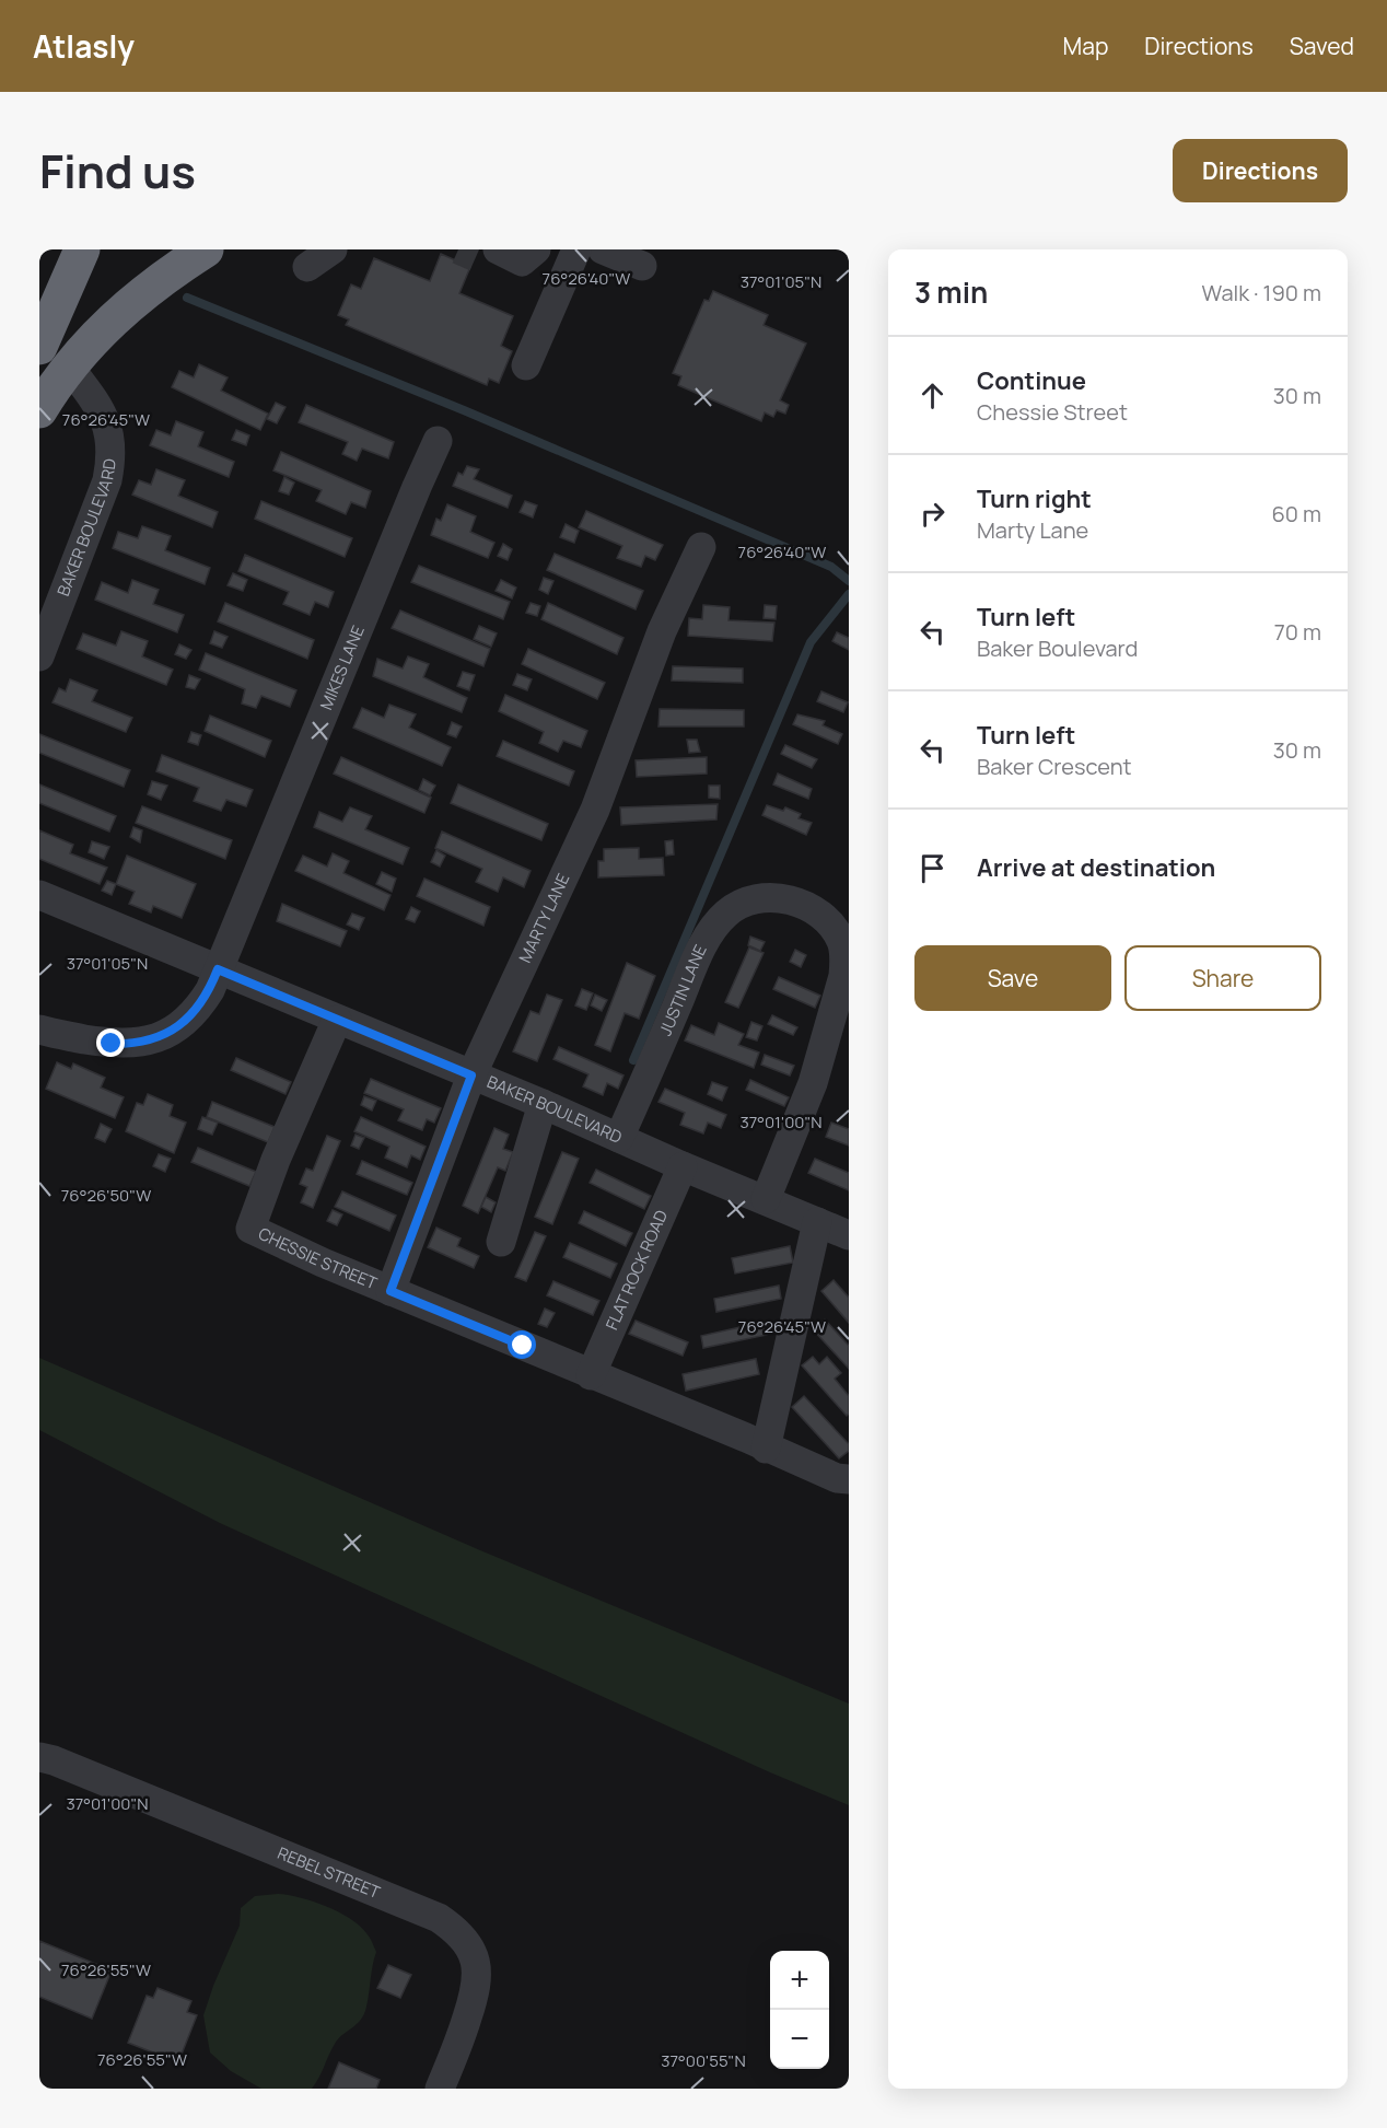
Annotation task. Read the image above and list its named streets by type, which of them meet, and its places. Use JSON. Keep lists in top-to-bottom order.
{
  "streets": {
    "street": [
      "BAKER BOULEVARD",
      "MIKES LANE",
      "MARTY LANE",
      "JUSTIN LANE",
      "CHESSIE STREET",
      "FLAT ROCK ROAD",
      "REBEL STREET"
    ]
  },
  "crossings": [
    ["BAKER BOULEVARD", "MIKES LANE"],
    ["BAKER BOULEVARD", "MARTY LANE"],
    ["BAKER BOULEVARD", "JUSTIN LANE"],
    ["BAKER BOULEVARD", "CHESSIE STREET"],
    ["BAKER BOULEVARD", "FLAT ROCK ROAD"],
    ["MARTY LANE", "CHESSIE STREET"],
    ["CHESSIE STREET", "FLAT ROCK ROAD"]
  ],
  "page": {
    "header": "Atlasly",
    "nav": ["Map", "Directions", "Saved"],
    "title": "Find us",
    "buttons": [
      "Directions",
      ["Save", "Share"]
    ],
    "heading": ["3 min", "Walk · 190 m"],
    "list": [
      ["Continue", "Chessie Street", "30 m"],
      ["Turn right", "Marty Lane", "60 m"],
      ["Turn left", "Baker Boulevard", "70 m"],
      ["Turn left", "Baker Crescent", "30 m"],
      "Arrive at destination"
    ],
    "map_buttons": ["+", "−"]
  },
  "coordinates": [
    "76°26'40\"W",
    "37°01'05\"N",
    "76°26'45\"W",
    "37°01'00\"N",
    "76°26'50\"W",
    "76°26'55\"W",
    "37°00'55\"N"
  ]
}
